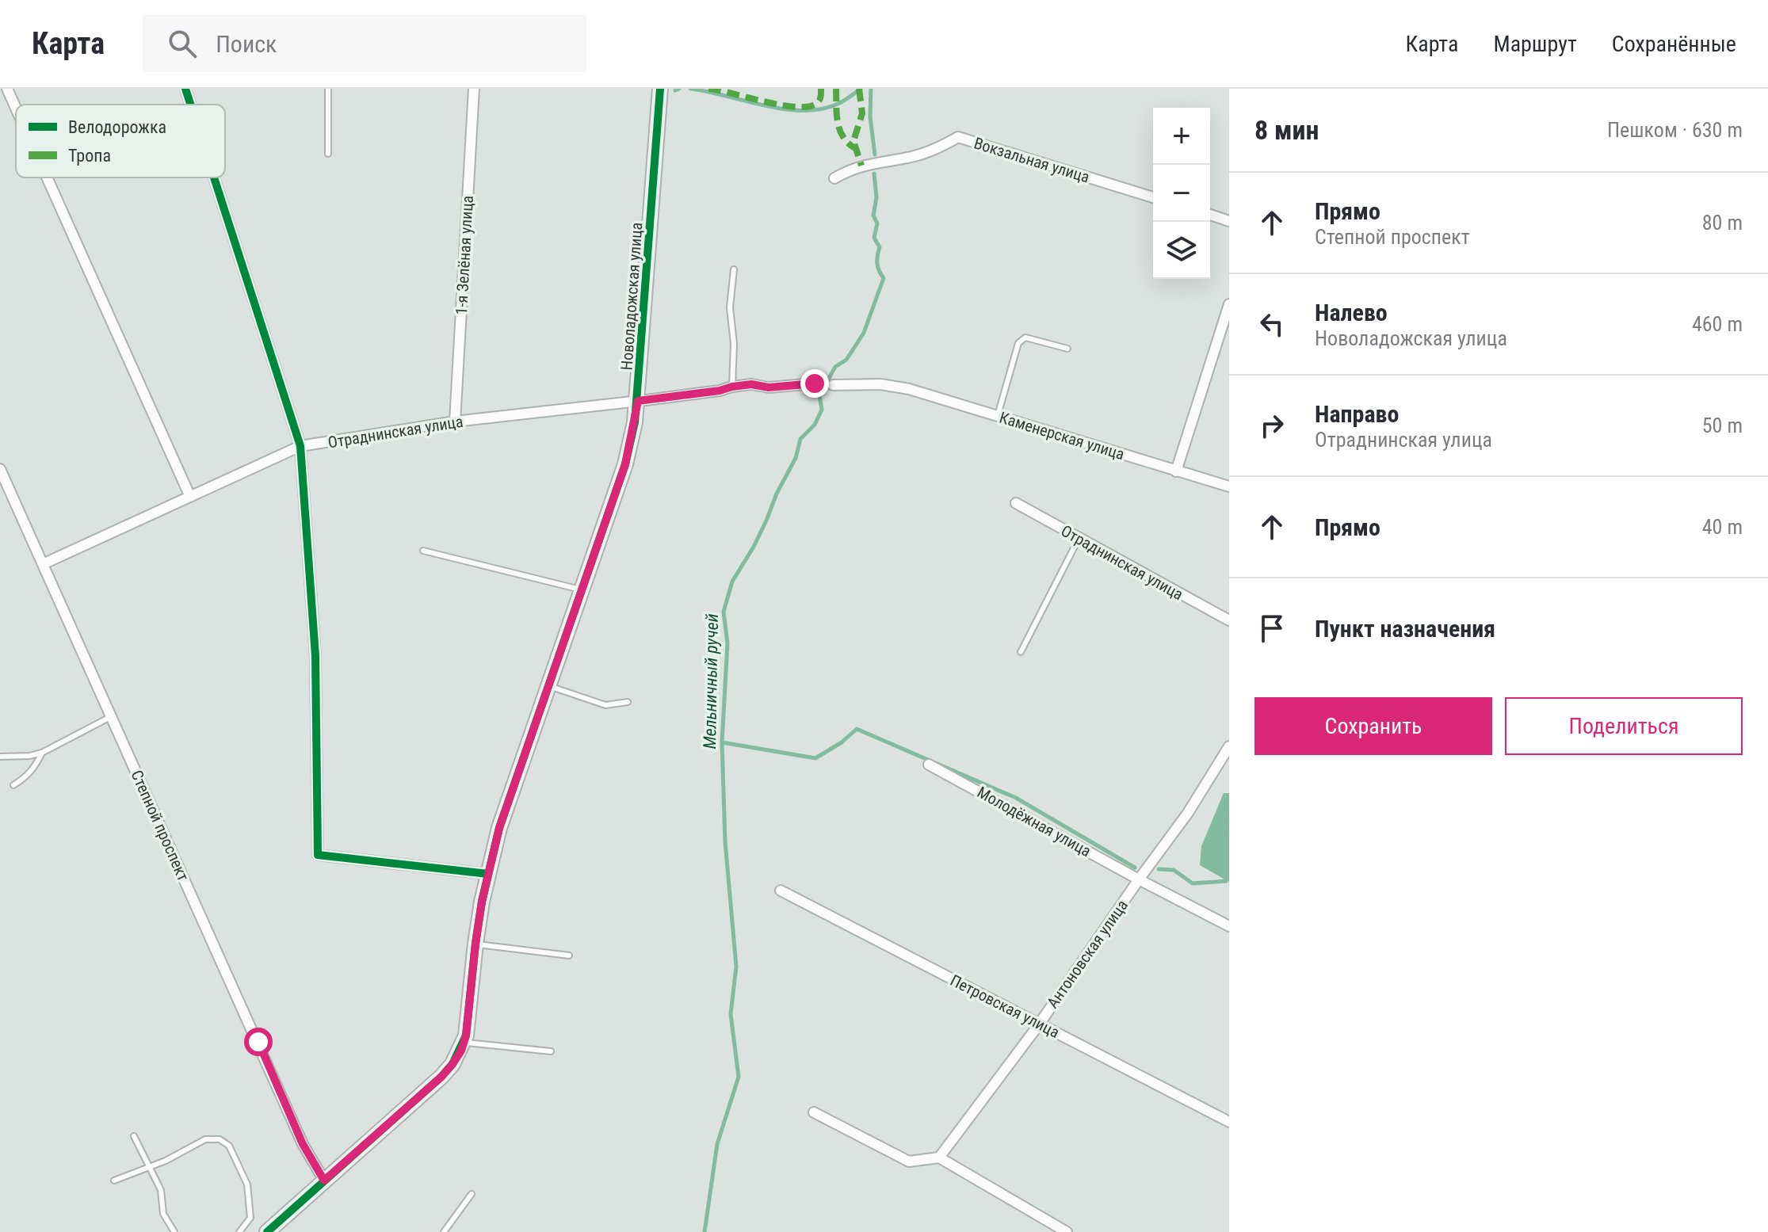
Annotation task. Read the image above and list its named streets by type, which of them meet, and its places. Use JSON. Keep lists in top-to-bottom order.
{
  "streets": {
    "street": [
      "Вокзальная улица",
      "1-я Зелёная улица",
      "Новоладожская улица",
      "Отраднинская улица",
      "Каменерская улица",
      "Молодёжная улица",
      "Степной проспект",
      "Антоновская улица",
      "Петровская улица"
    ]
  },
  "crossings": [
    ["1-я Зелёная улица", "Отраднинская улица"],
    ["Новоладожская улица", "Отраднинская улица"],
    ["Новоладожская улица", "Степной проспект"],
    ["Отраднинская улица", "Степной проспект"],
    ["Молодёжная улица", "Антоновская улица"],
    ["Антоновская улица", "Петровская улица"]
  ],
  "water": ["Мельничный ручей"],
  "legend": ["Велодорожка", "Тропа"],
  "page": {
    "header": "Карта",
    "search": "Поиск",
    "nav": ["Карта", "Маршрут", "Сохранённые"],
    "heading": ["8 мин", "Пешком · 630 m"],
    "map_buttons": ["+", "−"],
    "list": [
      ["Прямо", "Степной проспект", "80 m"],
      ["Налево", "Новоладожская улица", "460 m"],
      ["Направо", "Отраднинская улица", "50 m"],
      ["Прямо", "40 m"],
      "Пункт назначения"
    ],
    "buttons": ["Сохранить", "Поделиться"]
  }
}
